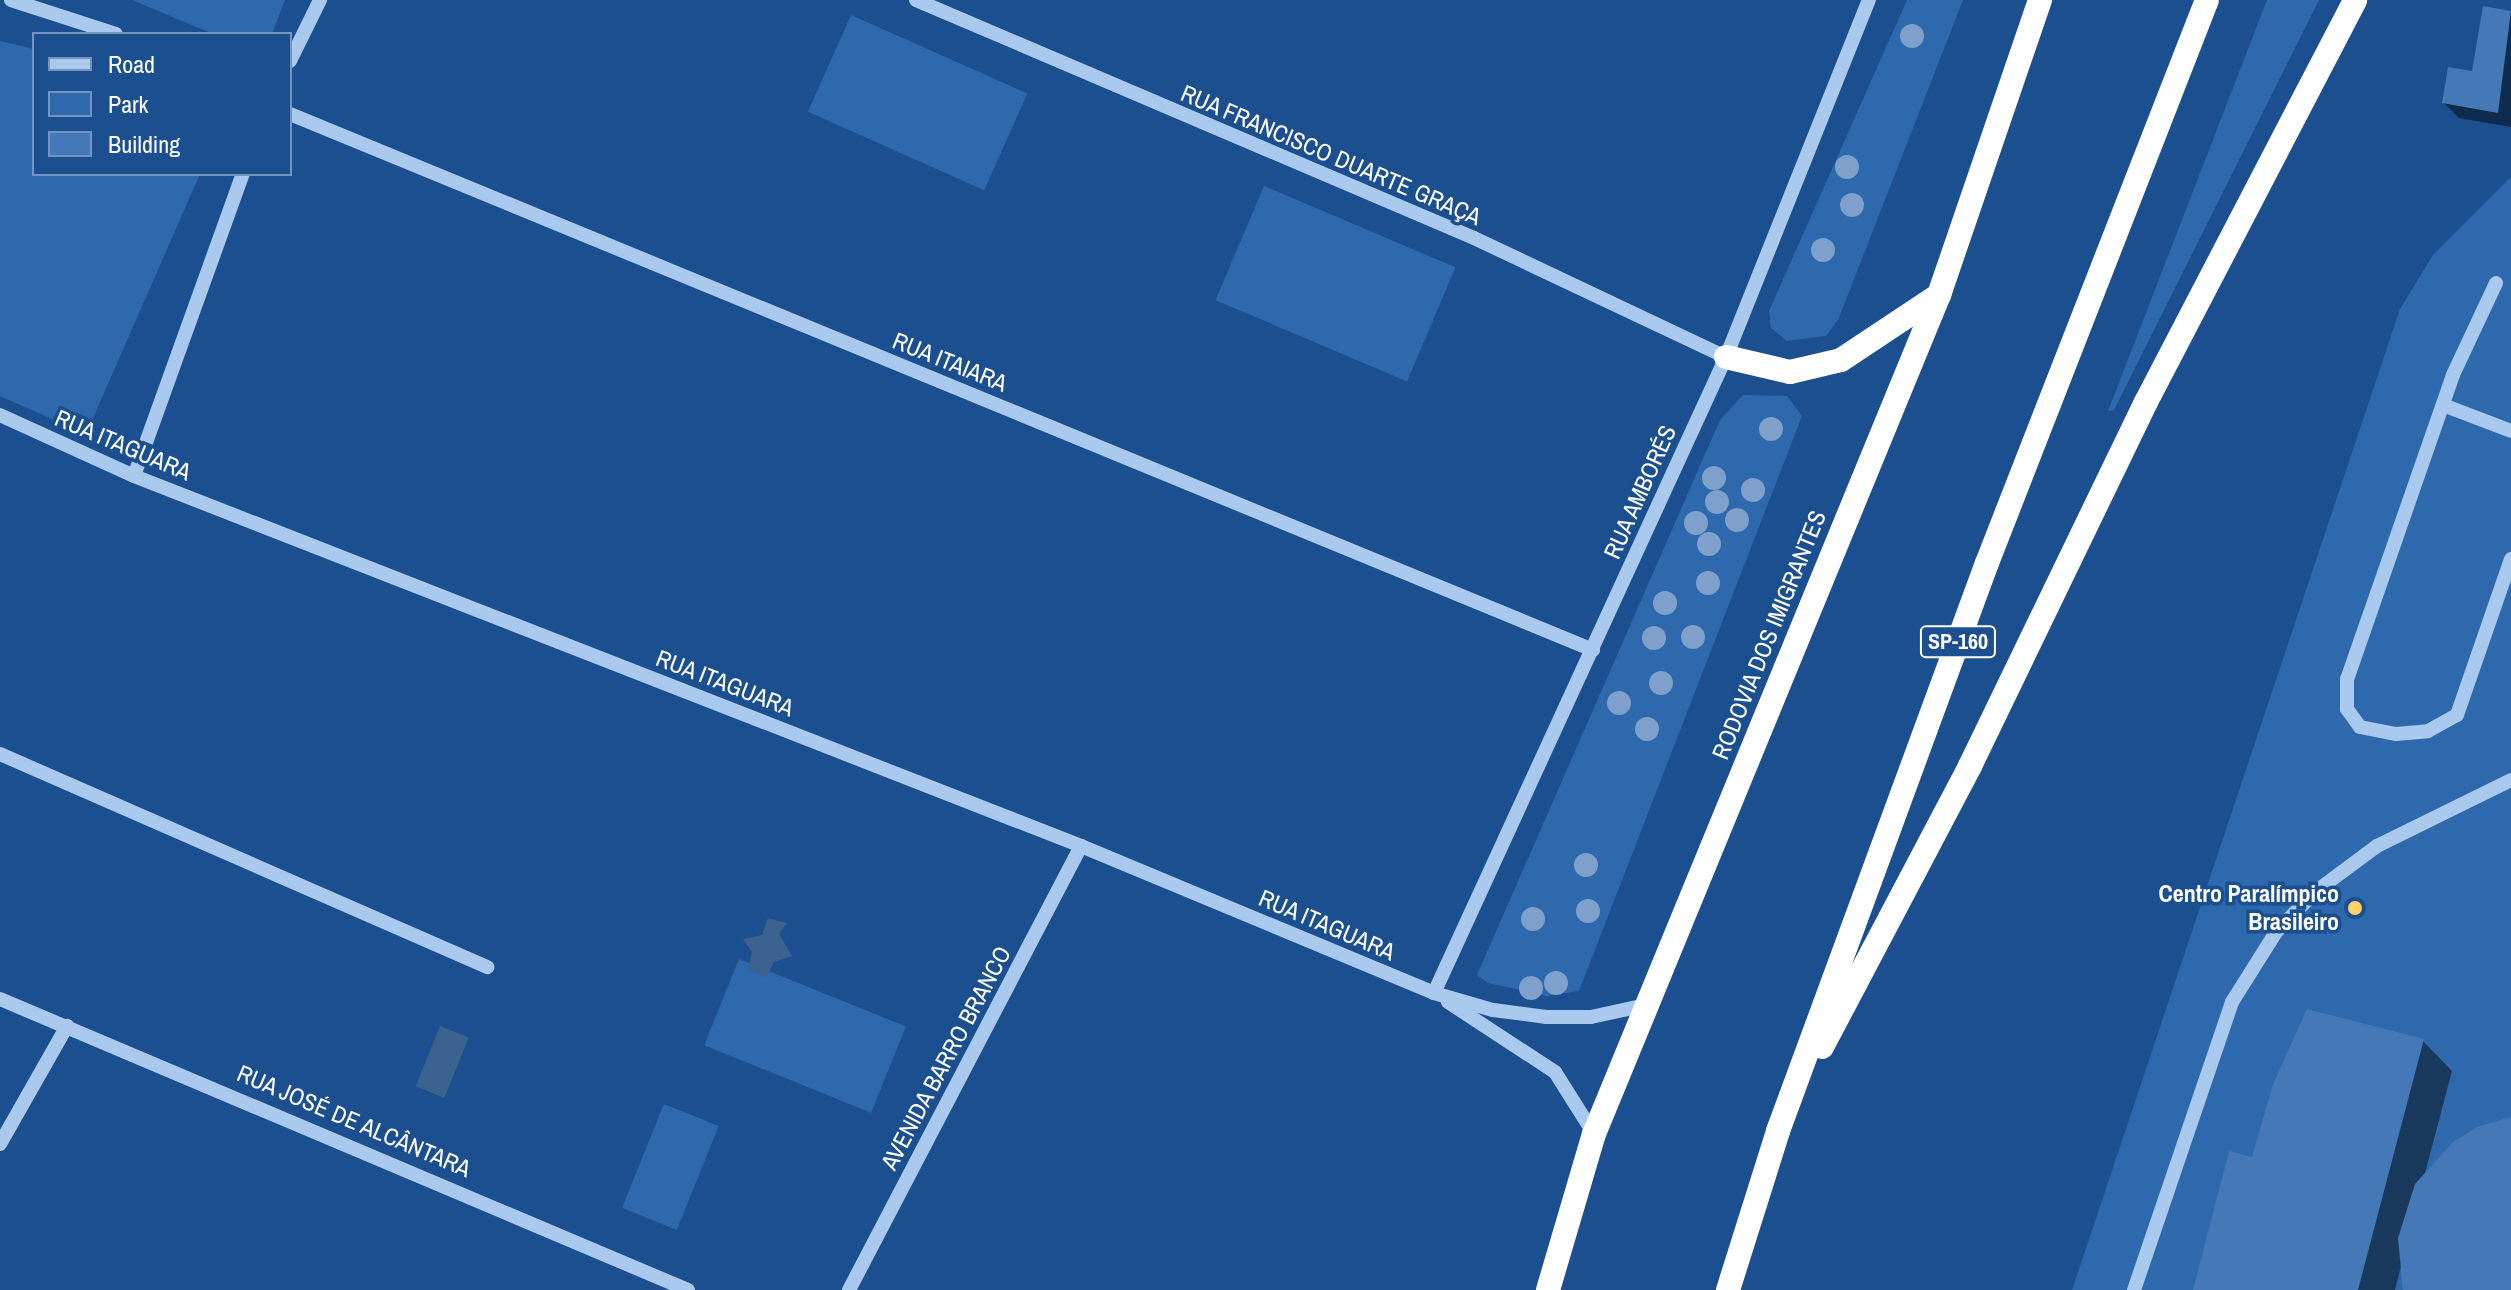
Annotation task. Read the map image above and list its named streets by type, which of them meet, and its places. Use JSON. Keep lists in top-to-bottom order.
{
  "streets": {
    "highway": ["RODOVIA DOS IMIGRANTES", "SP-160"],
    "street": [
      "RUA FRANCISCO DUARTE GRAÇA",
      "RUA ITAIARA",
      "RUA ITAGUARA",
      "RUA AMBORÉS",
      "AVENIDA BARRO BRANCO",
      "RUA JOSÉ DE ALCÂNTARA"
    ]
  },
  "crossings": [
    ["RUA FRANCISCO DUARTE GRAÇA", "RUA AMBORÉS"],
    ["RUA ITAIARA", "RUA AMBORÉS"],
    ["RUA ITAGUARA", "RUA AMBORÉS"],
    ["RUA ITAGUARA", "RODOVIA DOS IMIGRANTES"],
    ["RUA ITAGUARA", "AVENIDA BARRO BRANCO"]
  ],
  "places": ["Centro Paralímpico Brasileiro"],
  "legend": ["Road", "Park", "Building"]
}
